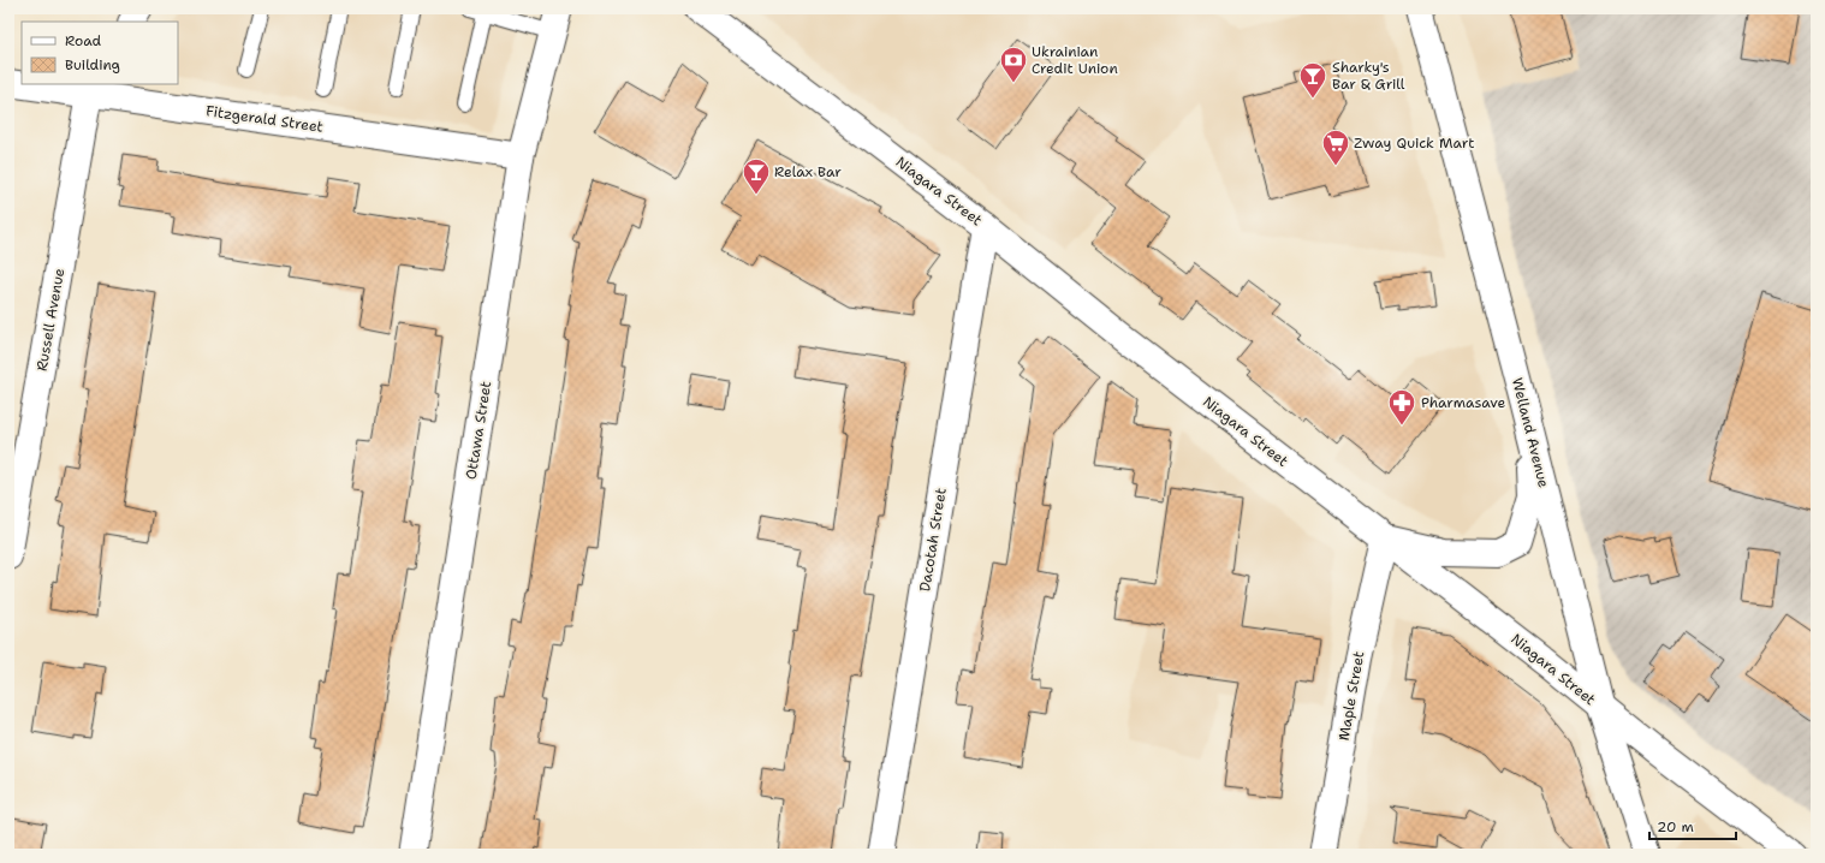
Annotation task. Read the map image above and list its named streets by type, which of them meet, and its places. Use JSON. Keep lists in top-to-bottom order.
{
  "streets": {
    "street": [
      "Fitzgerald Street",
      "Niagara Street",
      "Russell Avenue",
      "Ottawa Street",
      "Welland Avenue",
      "Dacotah Street",
      "Maple Street"
    ]
  },
  "crossings": [
    ["Fitzgerald Street", "Russell Avenue"],
    ["Fitzgerald Street", "Ottawa Street"],
    ["Niagara Street", "Welland Avenue"],
    ["Niagara Street", "Dacotah Street"],
    ["Niagara Street", "Maple Street"]
  ],
  "places": {
    "bank": ["Ukrainian Credit Union"],
    "bar": ["Sharky's Bar & Grill", "Relax Bar"],
    "supermarket": ["Zway Quick Mart"],
    "pharmacy": ["Pharmasave"]
  },
  "legend": ["Road", "Building"],
  "scale_bar": "20 m"
}
